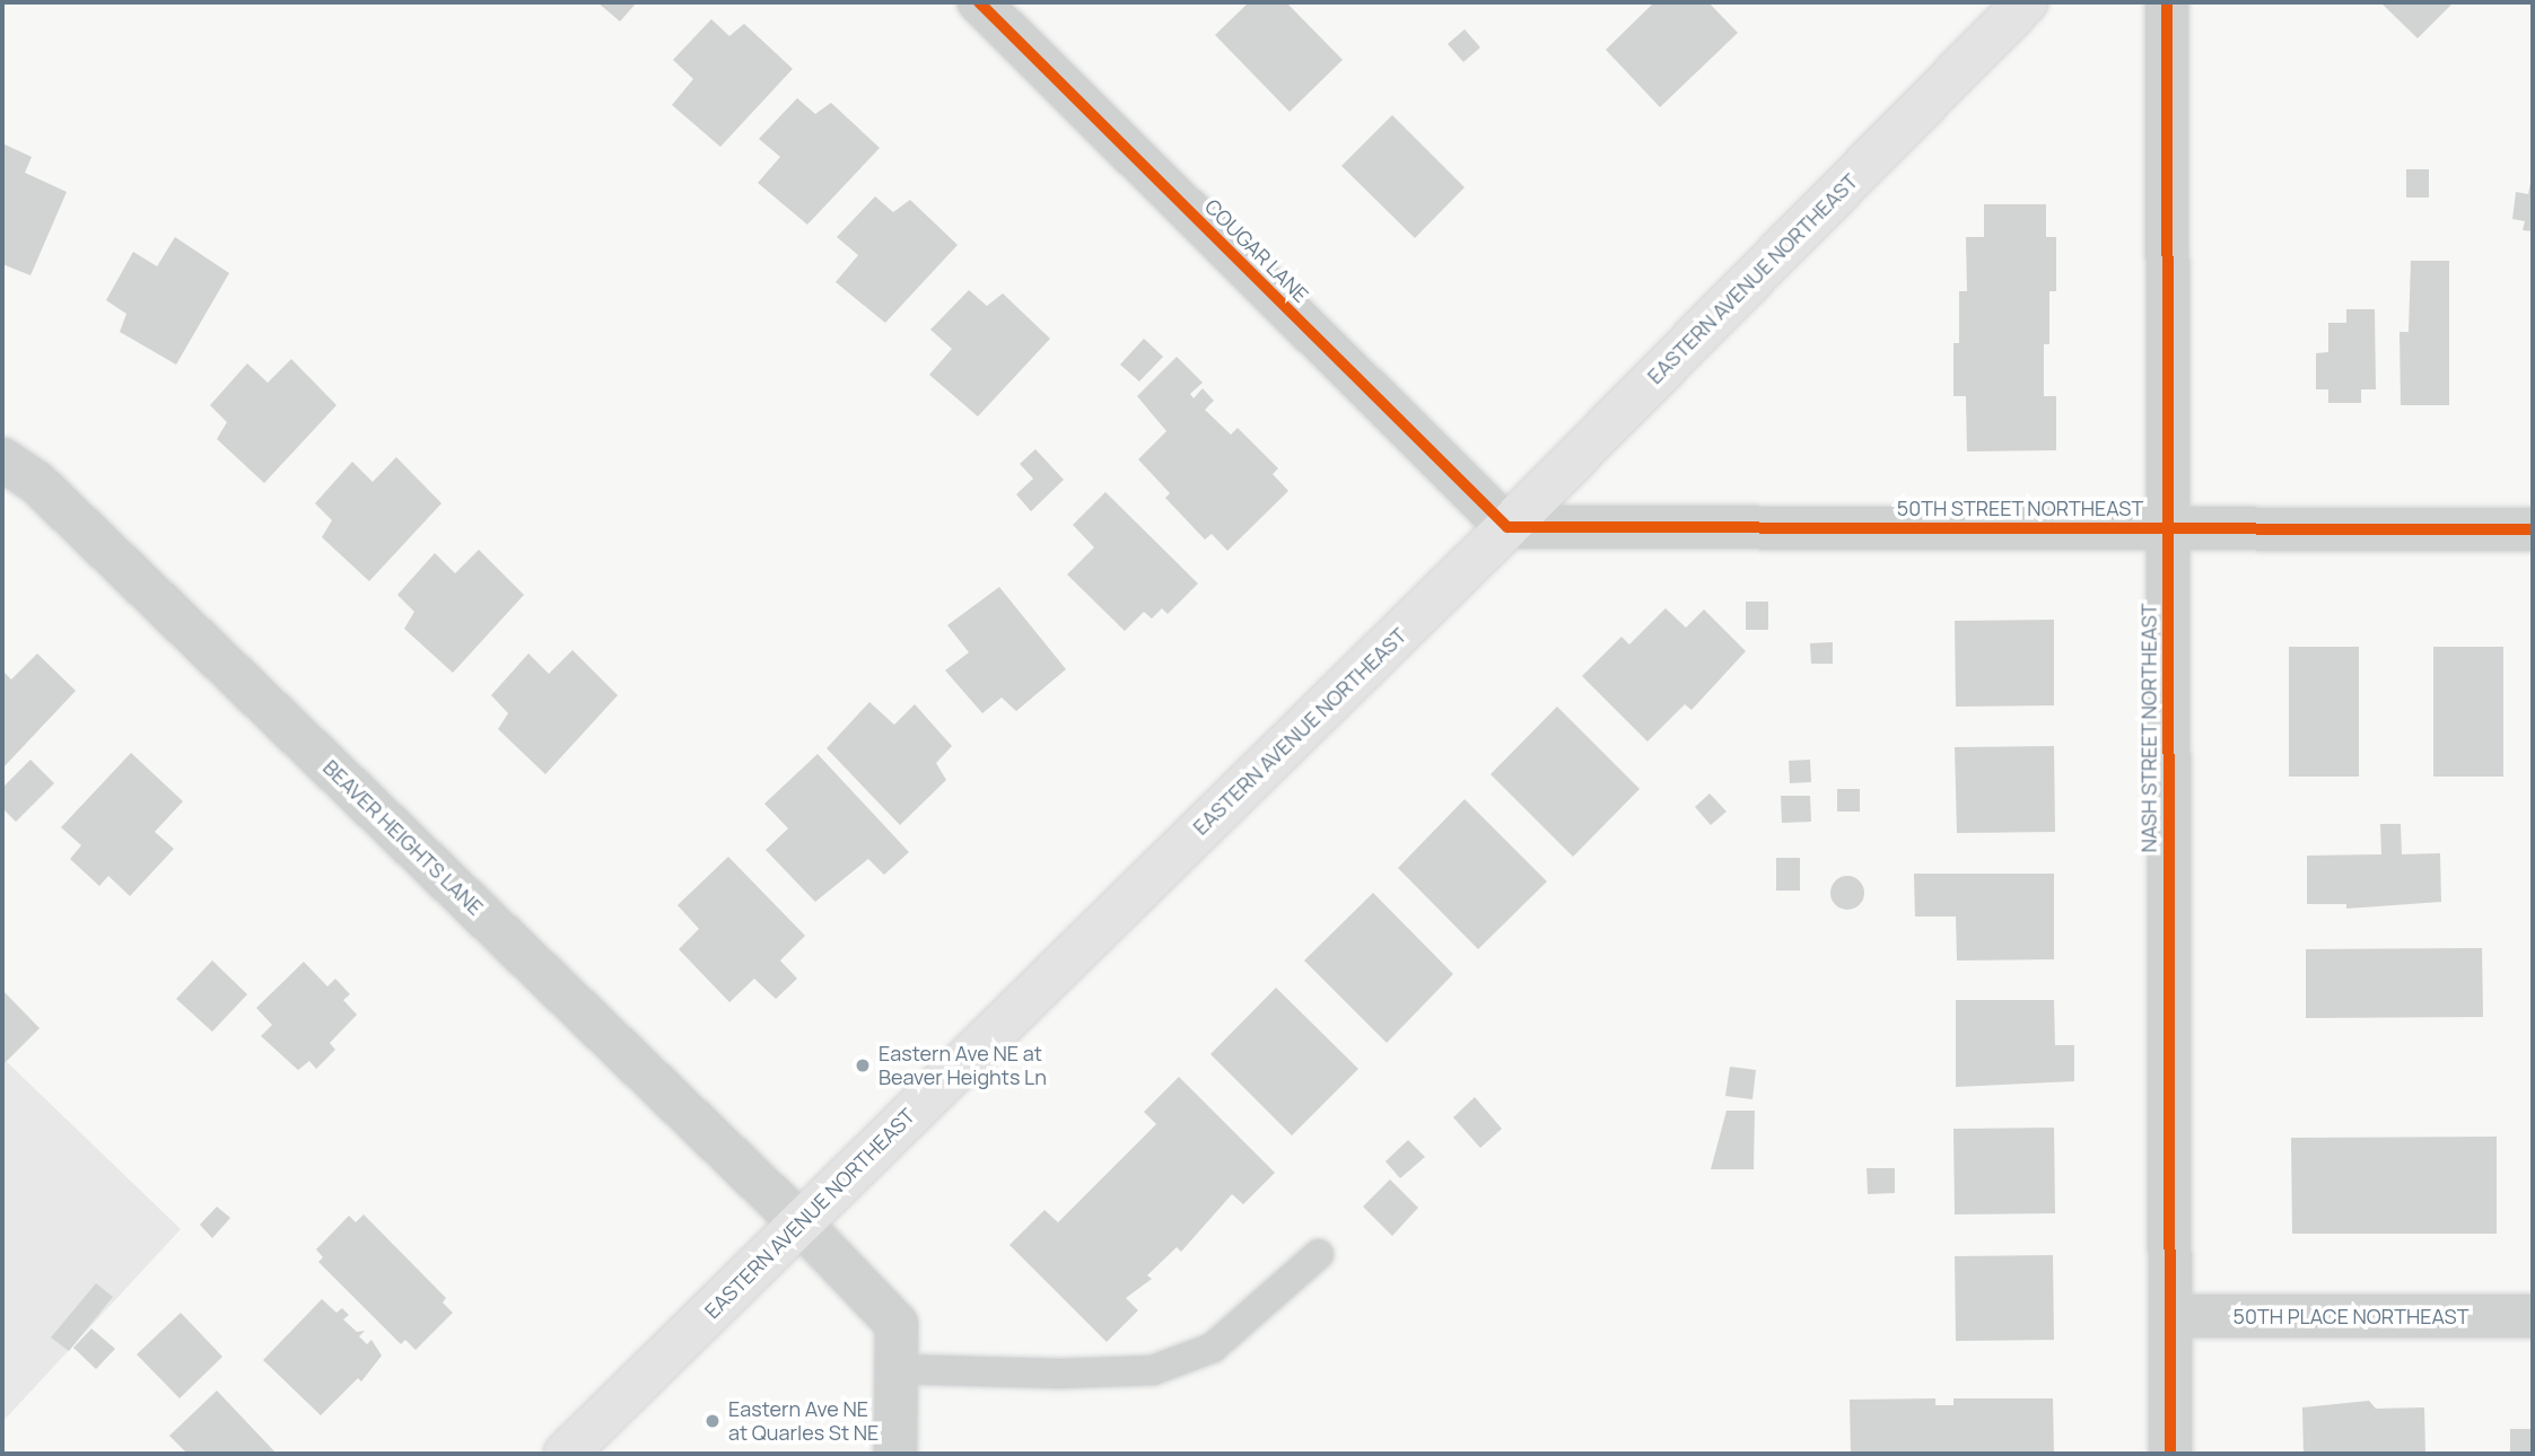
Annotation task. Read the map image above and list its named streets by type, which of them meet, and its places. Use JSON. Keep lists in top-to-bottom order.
{
  "streets": {
    "main road": ["EASTERN AVENUE NORTHEAST"],
    "street": [
      "COUGAR LANE",
      "50TH STREET NORTHEAST",
      "NASH STREET NORTHEAST",
      "BEAVER HEIGHTS LANE",
      "50TH PLACE NORTHEAST"
    ]
  },
  "crossings": [
    ["COUGAR LANE", "EASTERN AVENUE NORTHEAST"],
    ["COUGAR LANE", "50TH STREET NORTHEAST"],
    ["EASTERN AVENUE NORTHEAST", "50TH STREET NORTHEAST"],
    ["EASTERN AVENUE NORTHEAST", "BEAVER HEIGHTS LANE"],
    ["50TH STREET NORTHEAST", "NASH STREET NORTHEAST"],
    ["NASH STREET NORTHEAST", "50TH PLACE NORTHEAST"]
  ],
  "places": ["Eastern Ave NE at Beaver Heights Ln", "Eastern Ave NE at Quarles St NE"]
}
